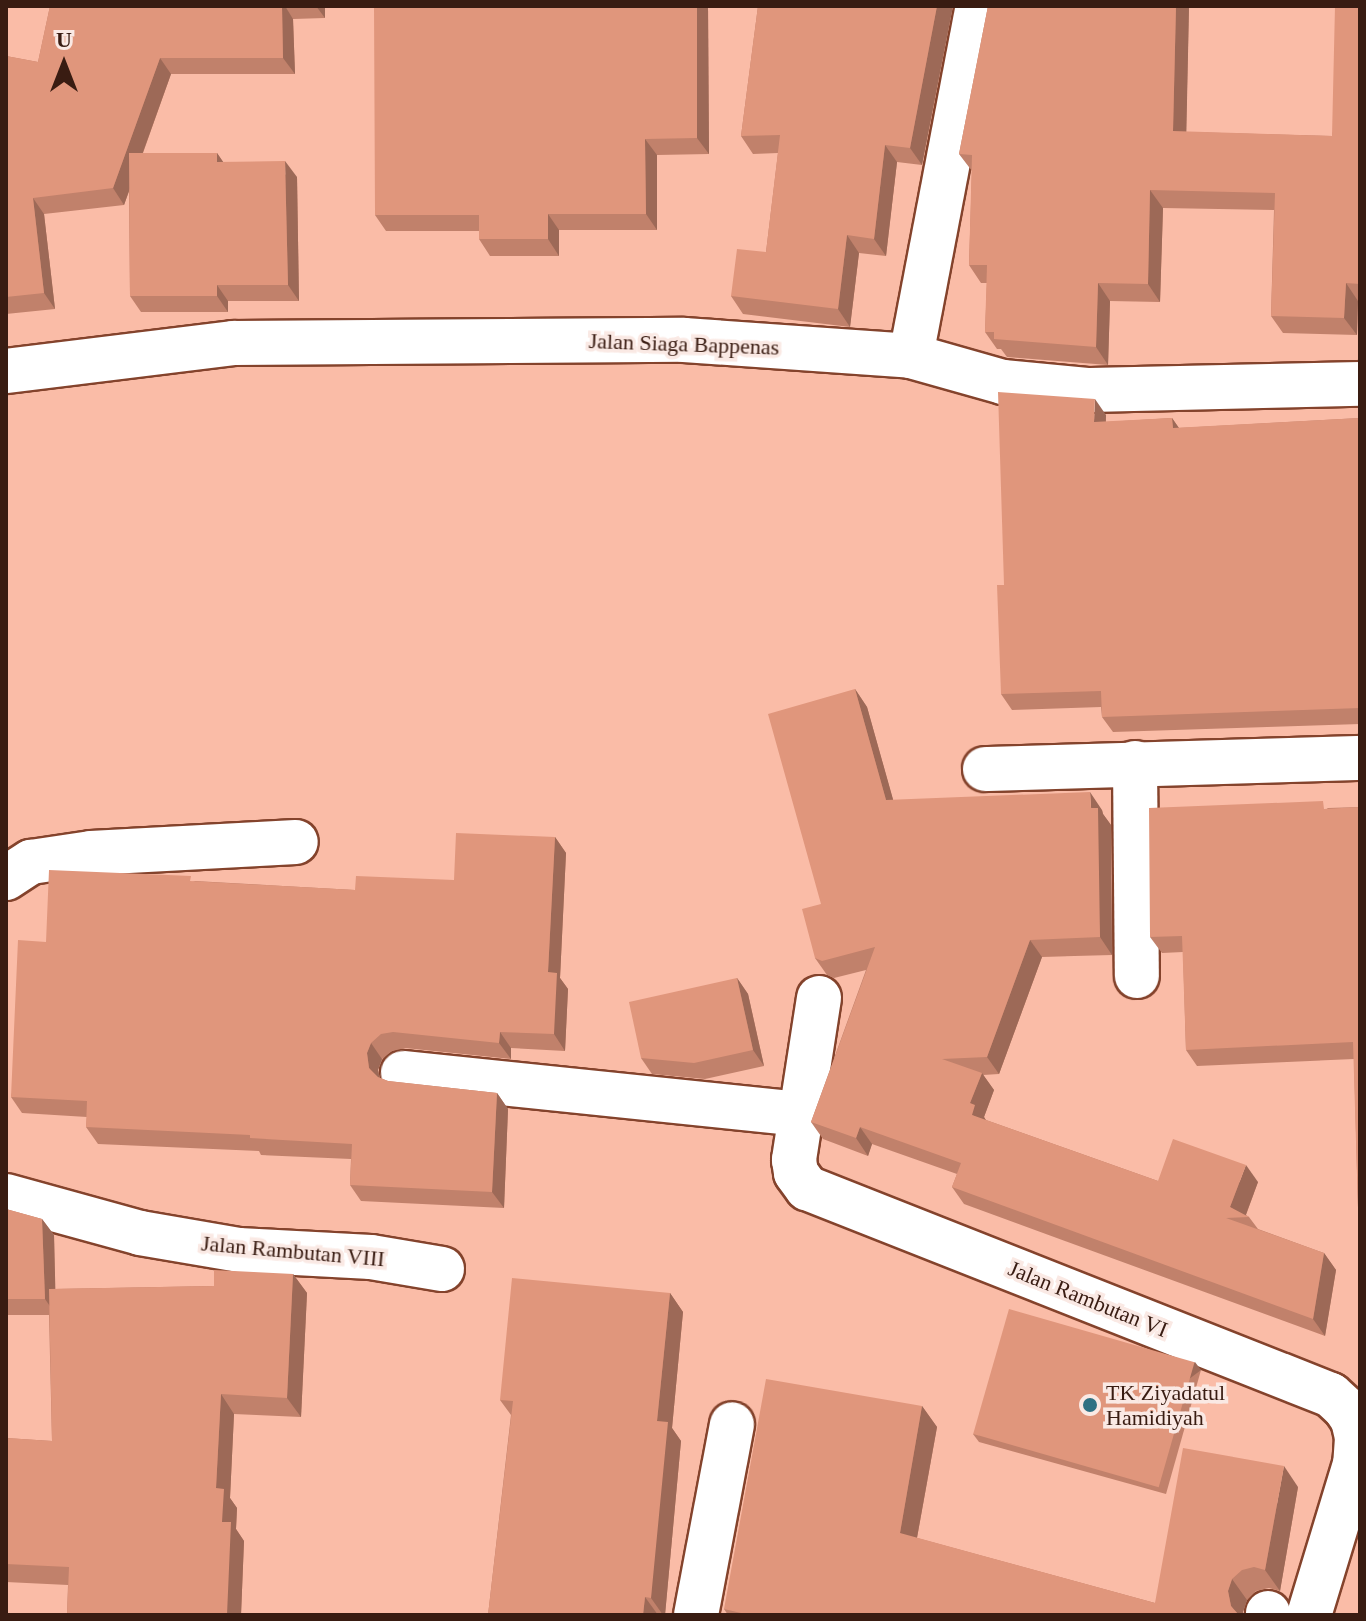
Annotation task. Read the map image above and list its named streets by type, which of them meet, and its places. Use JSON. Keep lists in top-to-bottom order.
{
  "streets": {
    "street": ["Jalan Siaga Bappenas", "Jalan Rambutan VIII", "Jalan Rambutan VI"]
  },
  "places": ["TK Ziyadatul Hamidiyah"],
  "north": "top"
}
